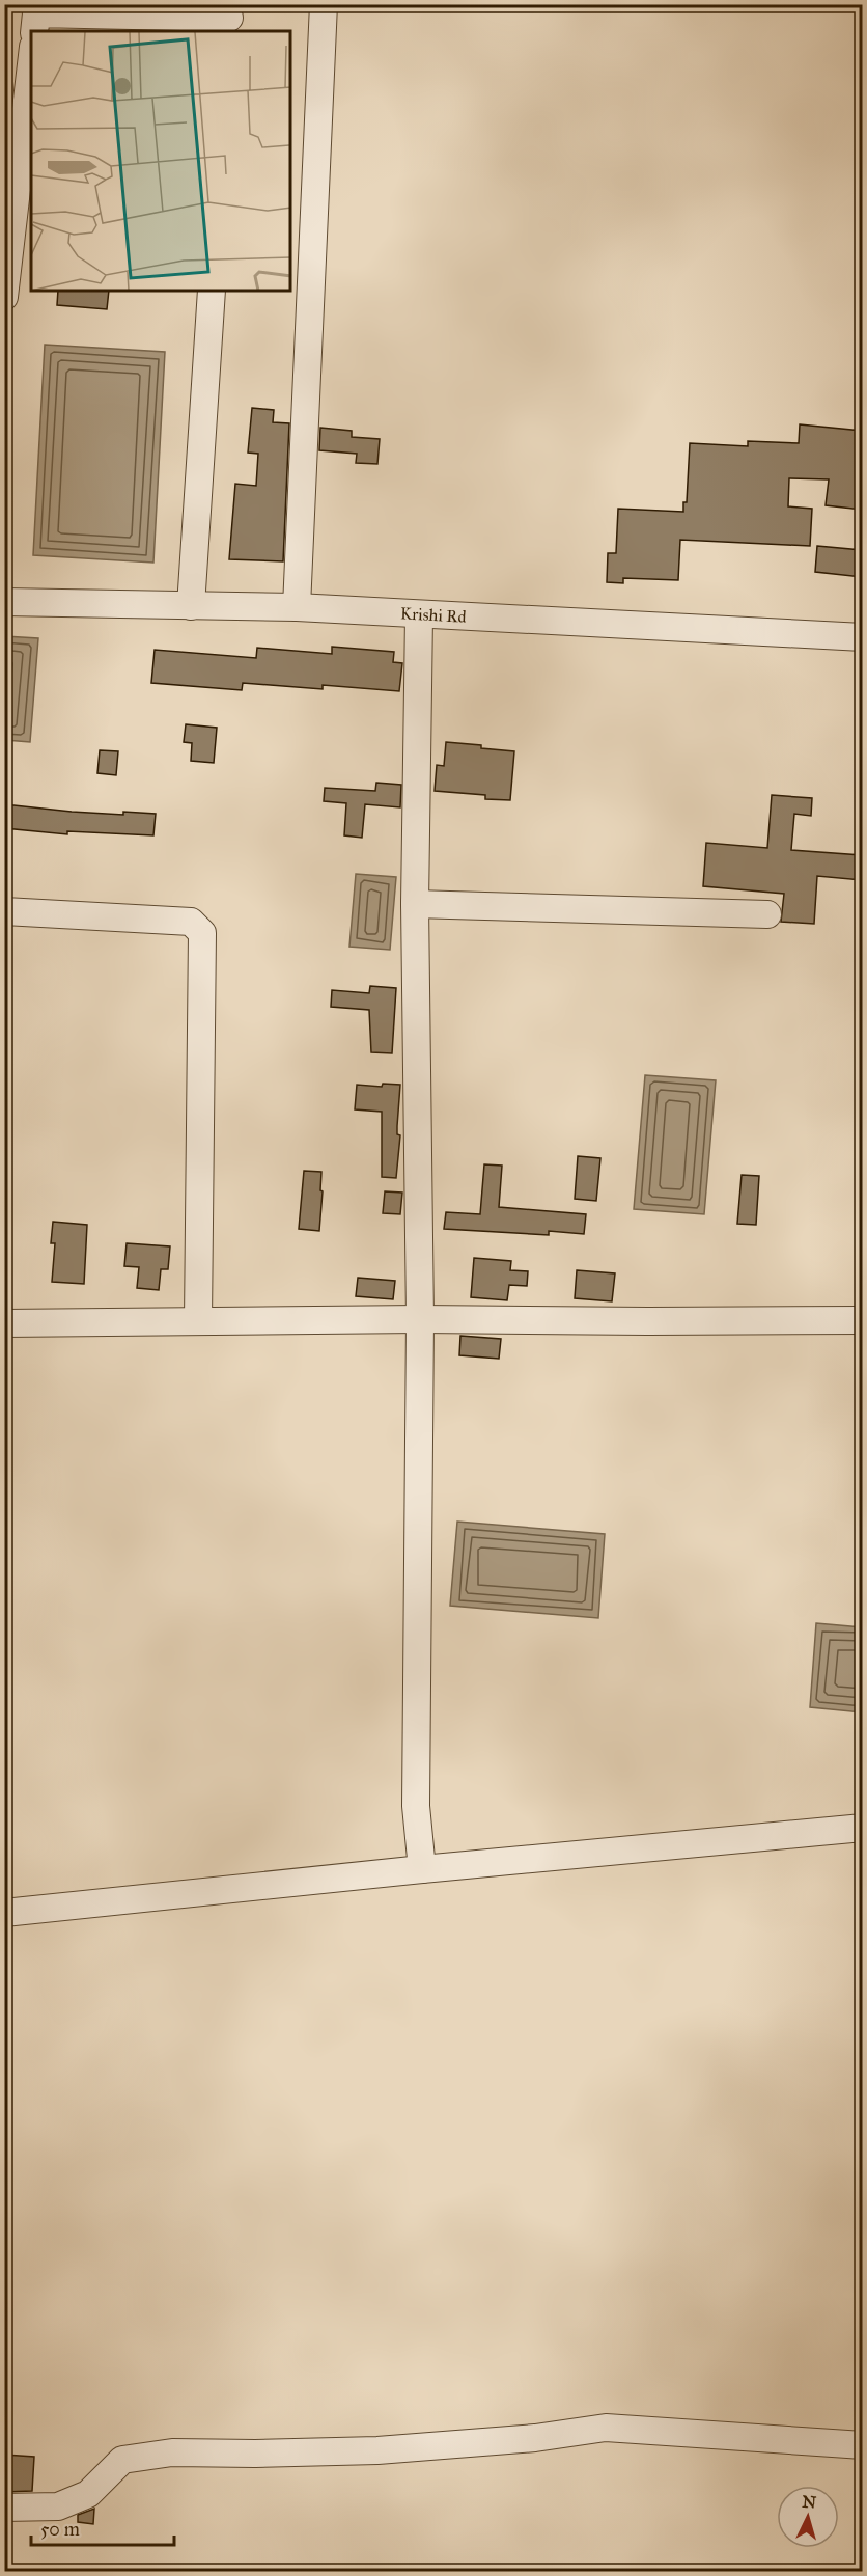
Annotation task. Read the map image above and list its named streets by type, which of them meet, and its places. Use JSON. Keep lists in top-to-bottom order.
{
  "streets": {
    "street": ["Krishi Rd"]
  },
  "scale_bar": "50 m",
  "north": "top"
}
